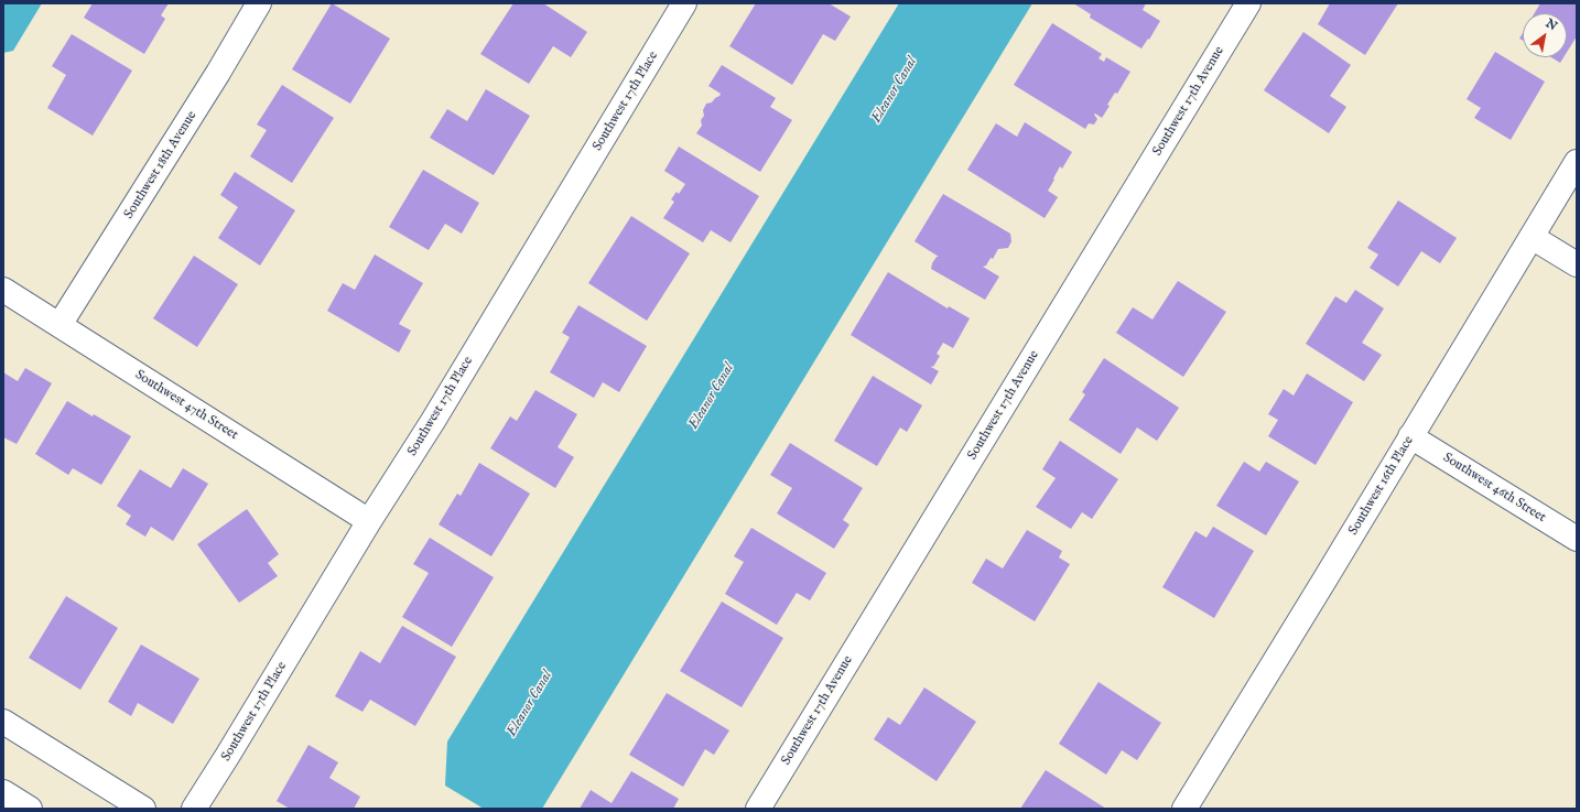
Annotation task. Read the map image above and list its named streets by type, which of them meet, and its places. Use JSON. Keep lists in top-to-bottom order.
{
  "streets": {
    "street": [
      "Southwest 17th Place",
      "Southwest 17th Avenue",
      "Southwest 18th Avenue",
      "Southwest 47th Street",
      "Southwest 16th Place",
      "Southwest 46th Street"
    ]
  },
  "crossings": [
    ["Southwest 17th Place", "Southwest 47th Street"],
    ["Southwest 18th Avenue", "Southwest 47th Street"],
    ["Southwest 16th Place", "Southwest 46th Street"]
  ],
  "water": ["Eleanor Canal"],
  "north": "top right"
}
